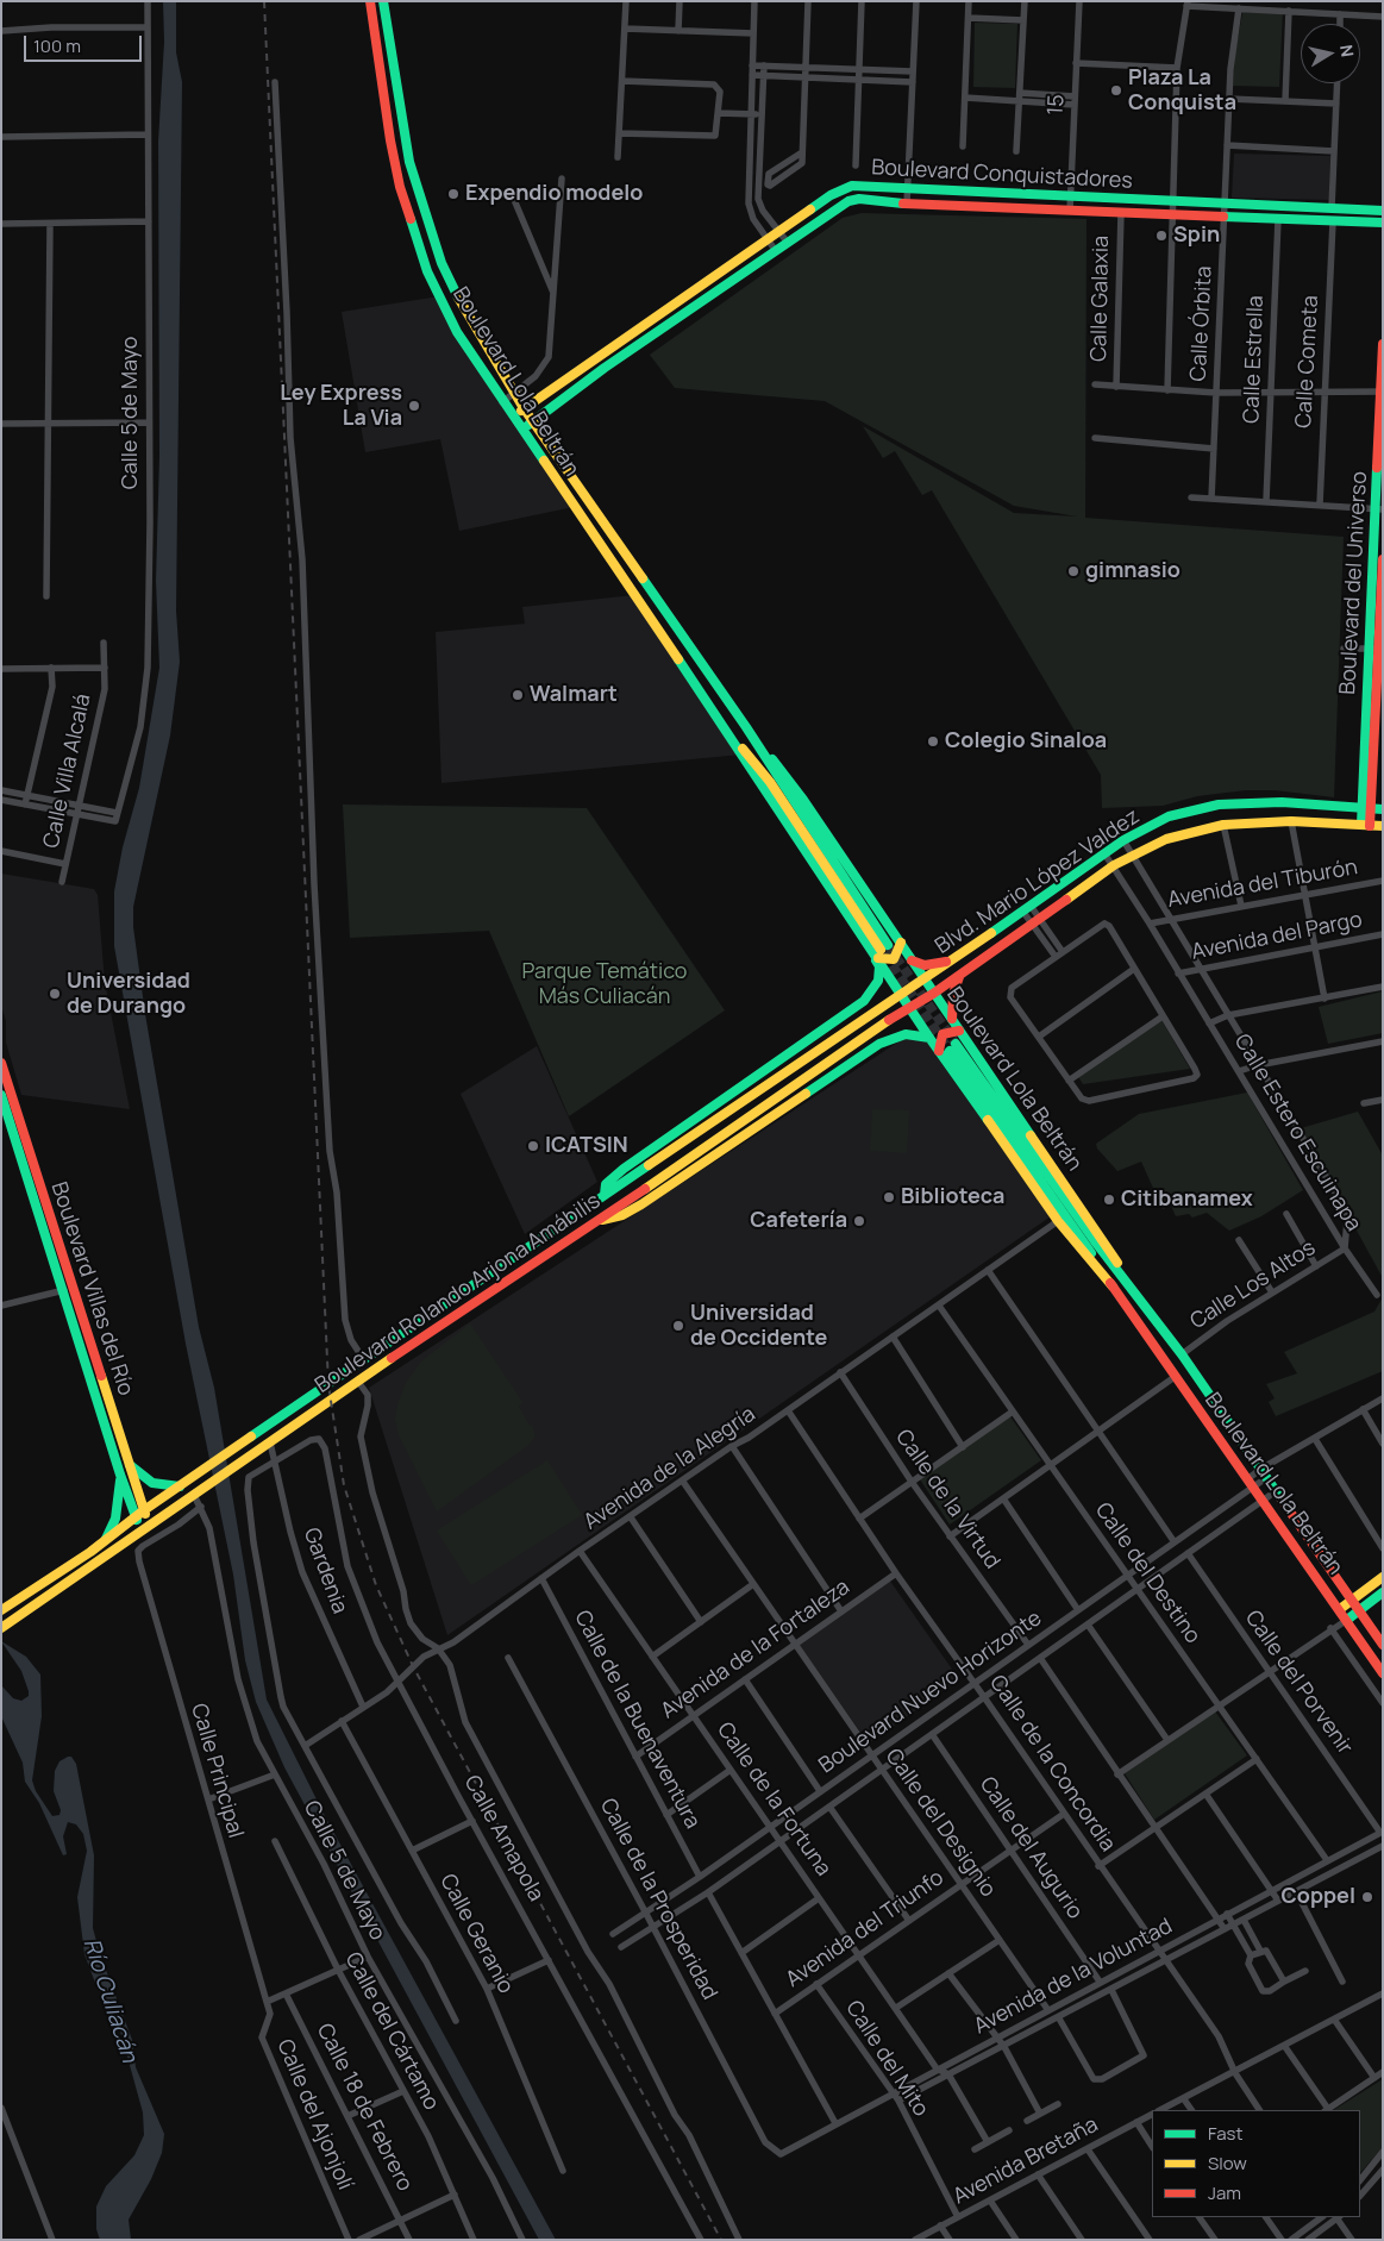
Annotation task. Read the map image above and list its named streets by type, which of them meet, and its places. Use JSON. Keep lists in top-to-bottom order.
{
  "streets": {
    "main road": [
      "Boulevard Conquistadores",
      "Boulevard Lola Beltrán",
      "Boulevard del Universo",
      "Blvd. Mario López Valdez",
      "Boulevard Villas del Río",
      "Boulevard Rolando Arjona Amábilis"
    ],
    "street": [
      "15",
      "Calle Galaxia",
      "Calle Órbita",
      "Calle Estrella",
      "Calle Cometa",
      "Calle 5 de Mayo",
      "Calle Villa Alcalá",
      "Avenida del Tiburón",
      "Avenida del Pargo",
      "Calle Estero Escuinapa",
      "Calle Los Altos",
      "Avenida de la Alegría",
      "Calle de la Virtud",
      "Gardenia",
      "Calle del Destino",
      "Avenida de la Fortaleza",
      "Calle del Porvenir",
      "Boulevard Nuevo Horizonte",
      "Calle de la Buenaventura",
      "Calle de la Concordia",
      "Calle Principal",
      "Calle de la Fortuna",
      "Calle del Designio",
      "Calle Amapola",
      "Calle del Augurio",
      "Calle de la Prosperidad",
      "Avenida del Triunfo",
      "Calle Geranio",
      "Avenida de la Voluntad",
      "Calle del Cártamo",
      "Calle del Mito",
      "Calle 18 de Febrero",
      "Calle del Ajonjolí",
      "Avenida Bretaña"
    ]
  },
  "crossings": [
    ["15", "Boulevard Conquistadores"],
    ["Boulevard Conquistadores", "Calle Galaxia"],
    ["Boulevard Conquistadores", "Calle Órbita"],
    ["Boulevard Conquistadores", "Calle Estrella"],
    ["Boulevard Conquistadores", "Calle Cometa"],
    ["Boulevard Conquistadores", "Boulevard Lola Beltrán"],
    ["Boulevard Lola Beltrán", "Blvd. Mario López Valdez"],
    ["Boulevard Lola Beltrán", "Calle Los Altos"],
    ["Boulevard Lola Beltrán", "Boulevard Rolando Arjona Amábilis"],
    ["Boulevard Lola Beltrán", "Avenida de la Alegría"],
    ["Boulevard Lola Beltrán", "Boulevard Nuevo Horizonte"],
    ["Calle 5 de Mayo", "Calle Villa Alcalá"],
    ["Calle 5 de Mayo", "Boulevard Rolando Arjona Amábilis"],
    ["Calle 5 de Mayo", "Calle Principal"],
    ["Boulevard del Universo", "Blvd. Mario López Valdez"],
    ["Blvd. Mario López Valdez", "Calle Estero Escuinapa"],
    ["Blvd. Mario López Valdez", "Boulevard Rolando Arjona Amábilis"],
    ["Avenida del Tiburón", "Calle Estero Escuinapa"],
    ["Avenida del Pargo", "Calle Estero Escuinapa"],
    ["Calle Estero Escuinapa", "Calle Los Altos"],
    ["Boulevard Villas del Río", "Boulevard Rolando Arjona Amábilis"],
    ["Boulevard Rolando Arjona Amábilis", "Gardenia"],
    ["Avenida de la Alegría", "Calle de la Virtud"],
    ["Avenida de la Alegría", "Gardenia"],
    ["Avenida de la Alegría", "Calle del Destino"],
    ["Avenida de la Alegría", "Calle de la Buenaventura"],
    ["Avenida de la Alegría", "Calle de la Concordia"],
    ["Avenida de la Alegría", "Calle de la Fortuna"],
    ["Avenida de la Alegría", "Calle del Designio"],
    ["Avenida de la Alegría", "Calle Amapola"],
    ["Avenida de la Alegría", "Calle Geranio"],
    ["Calle de la Virtud", "Boulevard Nuevo Horizonte"],
    ["Gardenia", "Calle Amapola"],
    ["Calle del Destino", "Boulevard Nuevo Horizonte"],
    ["Calle del Destino", "Avenida de la Voluntad"],
    ["Avenida de la Fortaleza", "Calle de la Buenaventura"],
    ["Avenida de la Fortaleza", "Calle de la Concordia"],
    ["Avenida de la Fortaleza", "Calle de la Fortuna"],
    ["Avenida de la Fortaleza", "Calle del Designio"],
    ["Calle del Porvenir", "Boulevard Nuevo Horizonte"],
    ["Calle del Porvenir", "Avenida de la Voluntad"],
    ["Boulevard Nuevo Horizonte", "Calle de la Buenaventura"],
    ["Boulevard Nuevo Horizonte", "Calle de la Concordia"],
    ["Boulevard Nuevo Horizonte", "Calle de la Fortuna"],
    ["Boulevard Nuevo Horizonte", "Calle del Designio"],
    ["Boulevard Nuevo Horizonte", "Calle del Augurio"],
    ["Boulevard Nuevo Horizonte", "Calle de la Prosperidad"],
    ["Calle de la Concordia", "Avenida del Triunfo"],
    ["Calle de la Concordia", "Avenida de la Voluntad"],
    ["Calle Principal", "Calle del Ajonjolí"],
    ["Calle de la Fortuna", "Avenida del Triunfo"],
    ["Calle de la Fortuna", "Avenida de la Voluntad"],
    ["Calle del Designio", "Avenida del Triunfo"],
    ["Calle del Designio", "Avenida de la Voluntad"],
    ["Calle del Augurio", "Avenida del Triunfo"],
    ["Calle del Augurio", "Avenida de la Voluntad"],
    ["Calle de la Prosperidad", "Avenida de la Voluntad"],
    ["Avenida del Triunfo", "Calle del Mito"],
    ["Avenida de la Voluntad", "Calle del Mito"],
    ["Calle del Mito", "Avenida Bretaña"]
  ],
  "water": ["Río Culiacán"],
  "parks": ["Parque Temático Más Culiacán"],
  "places": [
    "Plaza La Conquista",
    "Expendio modelo",
    "Spin",
    "Ley Express La Via",
    "gimnasio",
    "Walmart",
    "Colegio Sinaloa",
    "Universidad de Durango",
    "ICATSIN",
    "Biblioteca",
    "Citibanamex",
    "Cafetería",
    "Universidad de Occidente",
    "Coppel"
  ],
  "legend": ["Fast", "Slow", "Jam"],
  "scale_bar": "100 m",
  "north": "right"
}
